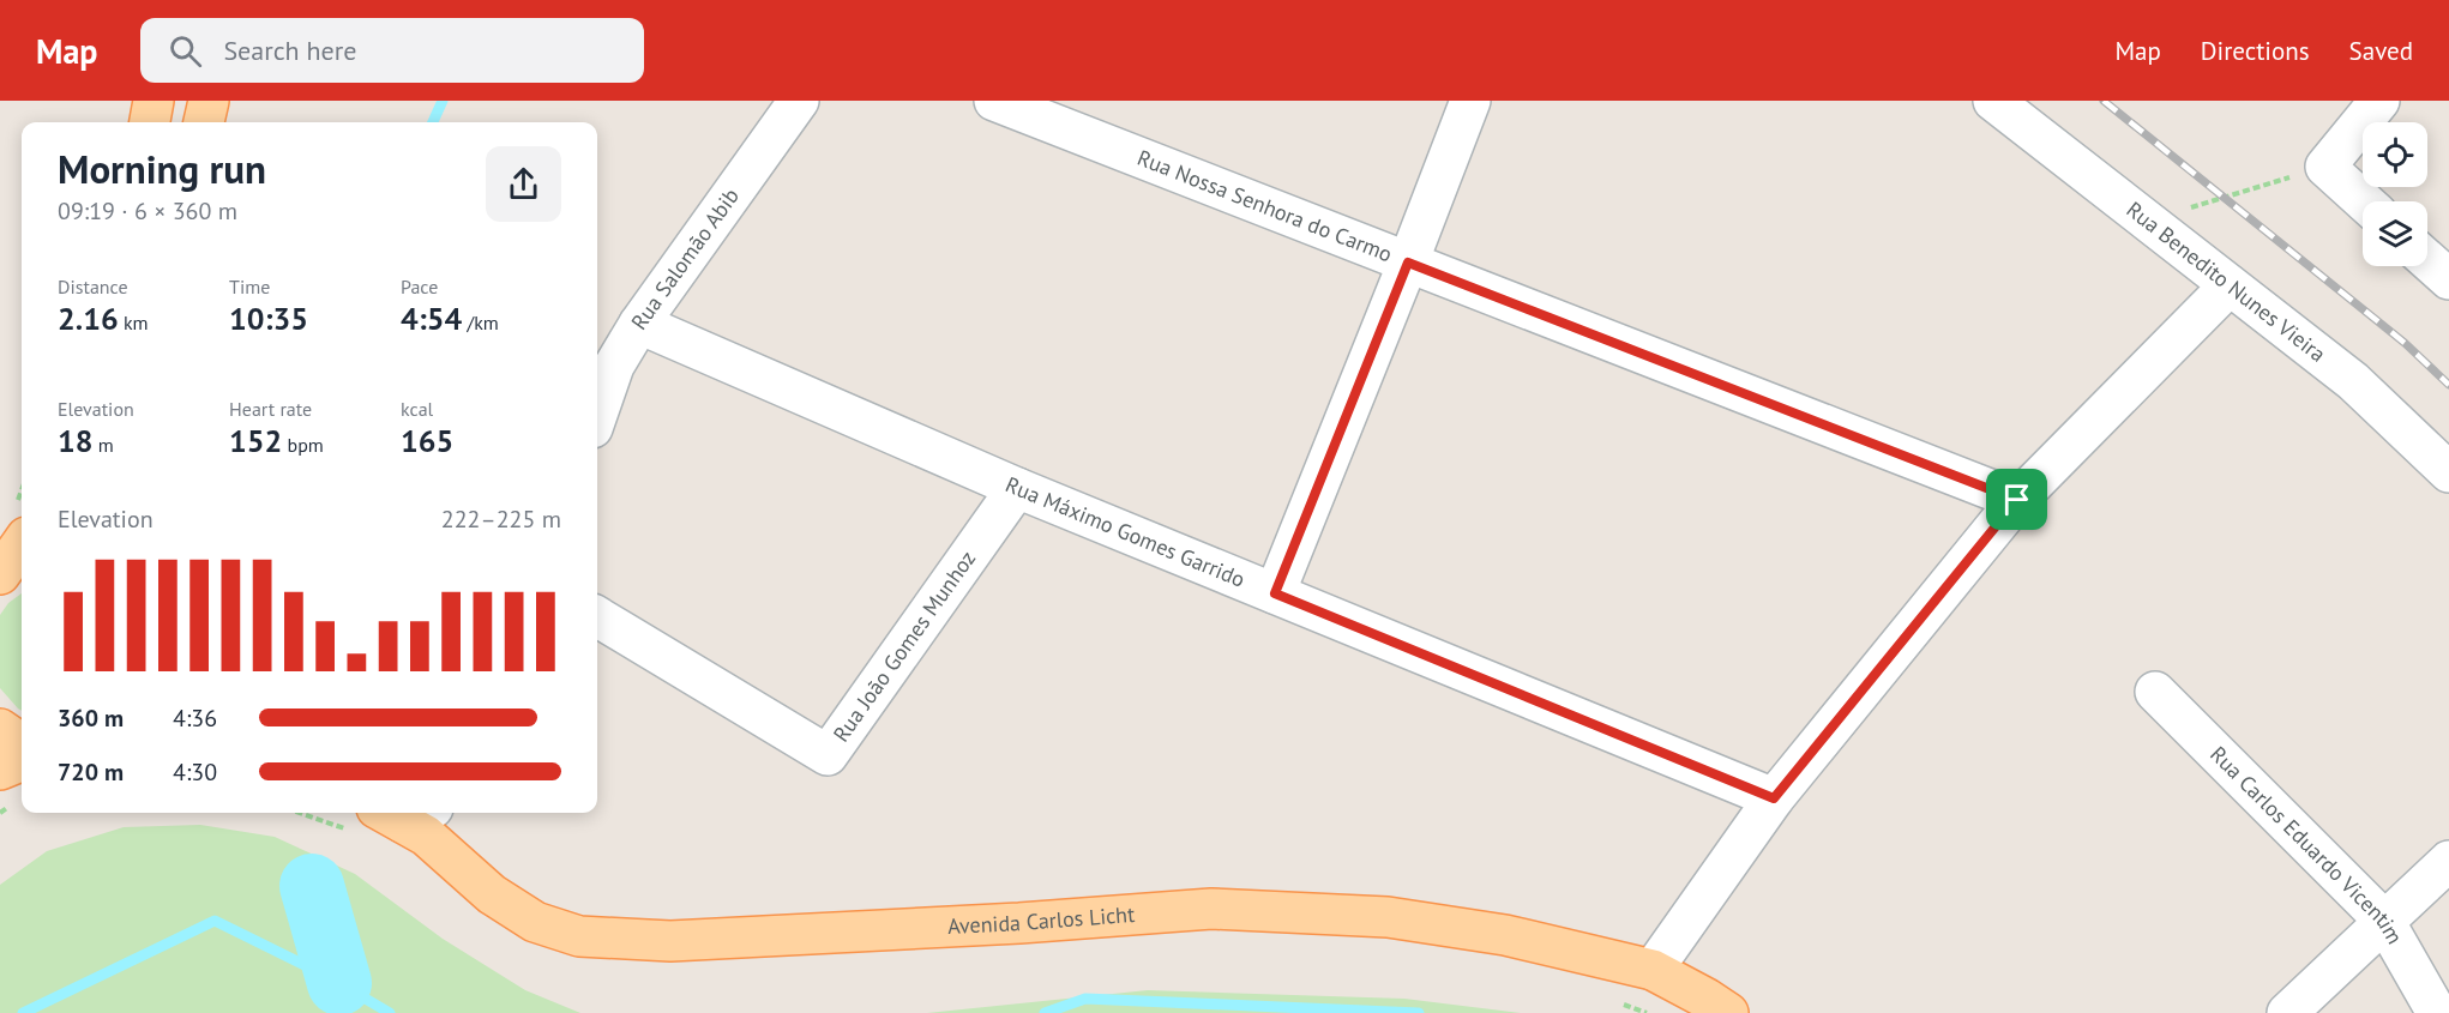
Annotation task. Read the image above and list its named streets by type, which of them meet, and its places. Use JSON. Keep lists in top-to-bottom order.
{
  "streets": {
    "main road": ["Avenida Carlos Licht"],
    "street": [
      "Rua Nossa Senhora do Carmo",
      "Rua Salomão Abib",
      "Rua Benedito Nunes Vieira",
      "Rua Máximo Gomes Garrido",
      "Rua João Gomes Munhoz",
      "Rua Carlos Eduardo Vicentim"
    ]
  },
  "crossings": [
    ["Rua Salomão Abib", "Rua Máximo Gomes Garrido"],
    ["Rua Máximo Gomes Garrido", "Rua João Gomes Munhoz"]
  ],
  "page": {
    "header": "Map",
    "search": "Search here",
    "nav": ["Map", "Directions", "Saved"],
    "heading": ["Morning run", "09:19 · 6 × 360 m"],
    "stats": [
      ["Distance", "2.16 km"],
      ["Time", "10:35"],
      ["Pace", "4:54 /km"],
      ["Elevation", "18 m"],
      ["Heart rate", "152 bpm"],
      ["kcal", "165"]
    ],
    "chart": ["Elevation", "222–225 m"],
    "list": [
      {
        "name": "360 m",
        "note": "4:36"
      },
      {
        "name": "720 m",
        "note": "4:30"
      }
    ]
  }
}
